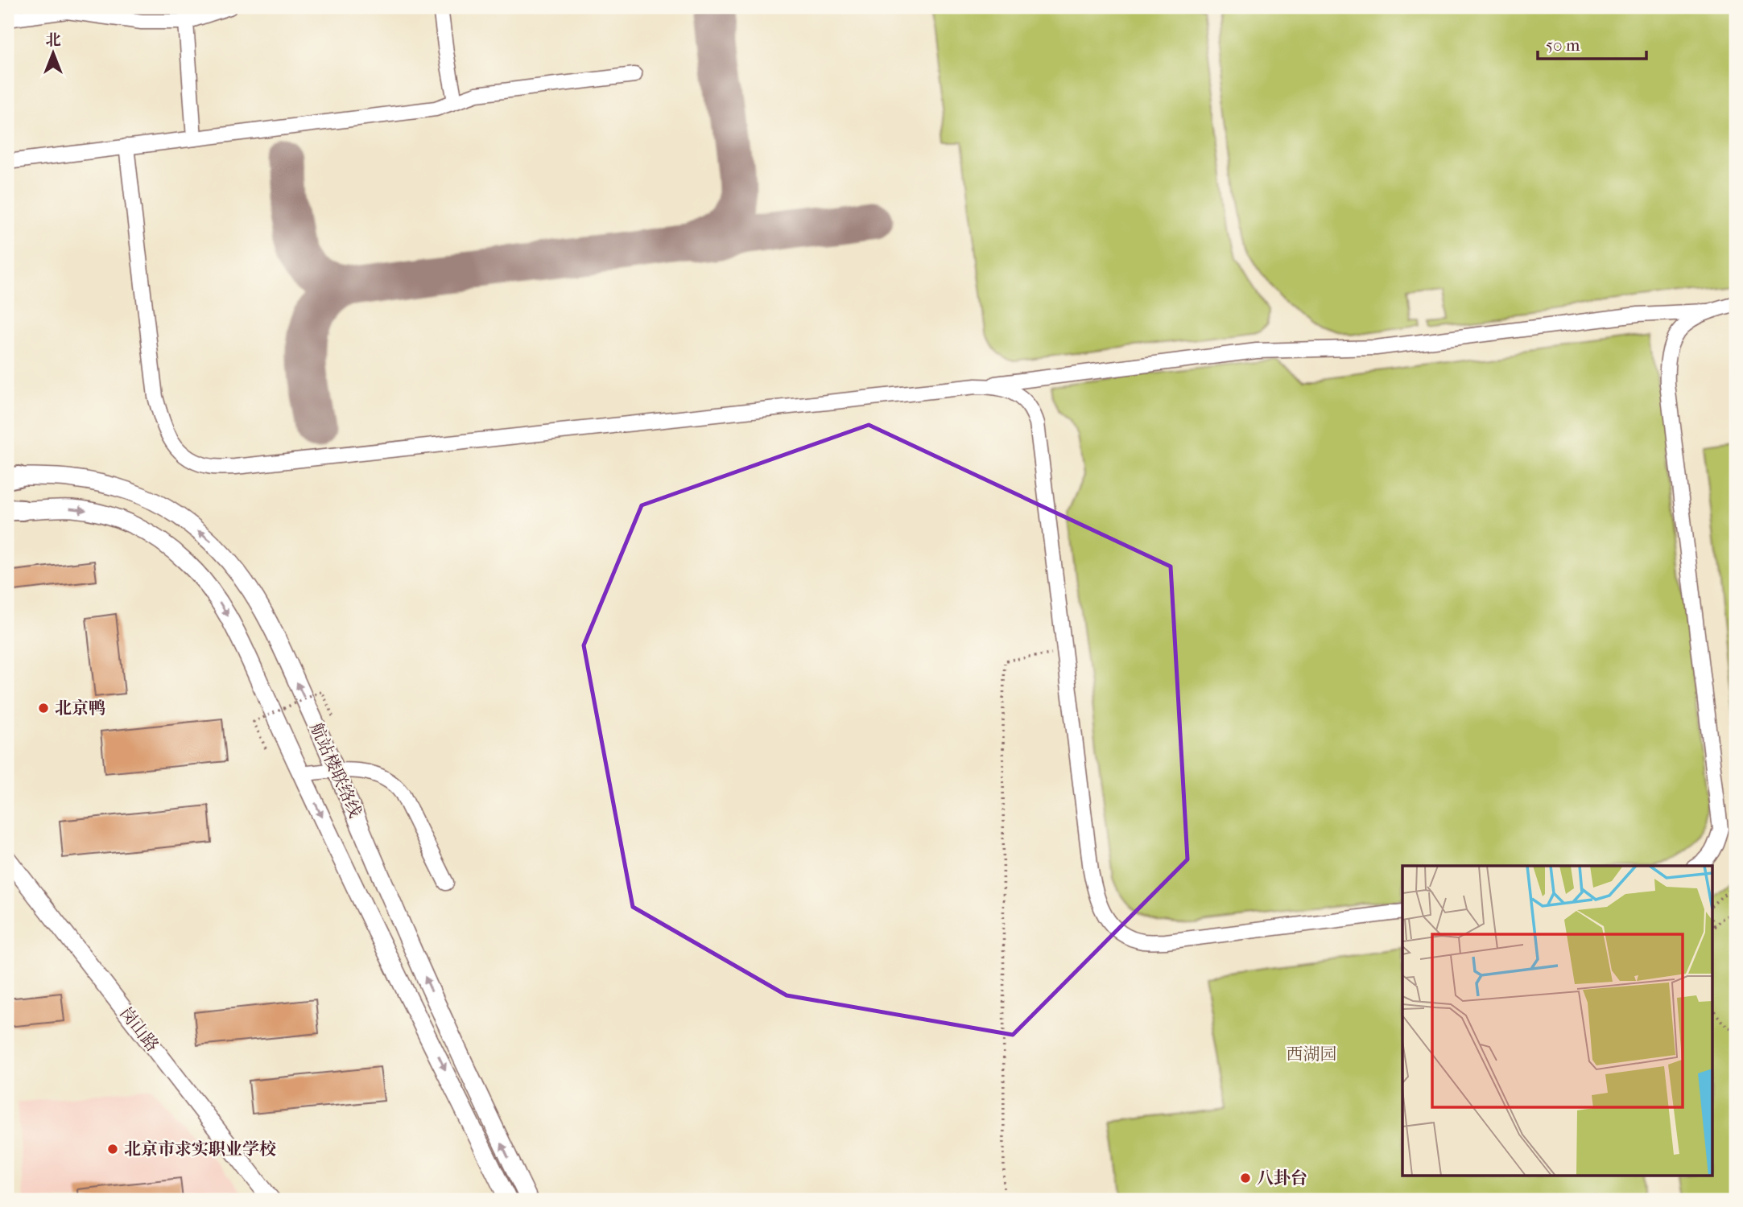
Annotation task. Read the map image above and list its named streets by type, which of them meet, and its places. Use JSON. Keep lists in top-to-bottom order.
{
  "streets": {
    "main road": ["航站楼联络线", "岗山路"]
  },
  "parks": ["西湖园"],
  "places": ["北京鸭", "北京市求实职业学校", "八卦台"],
  "scale_bar": "50 m",
  "north": "top"
}
